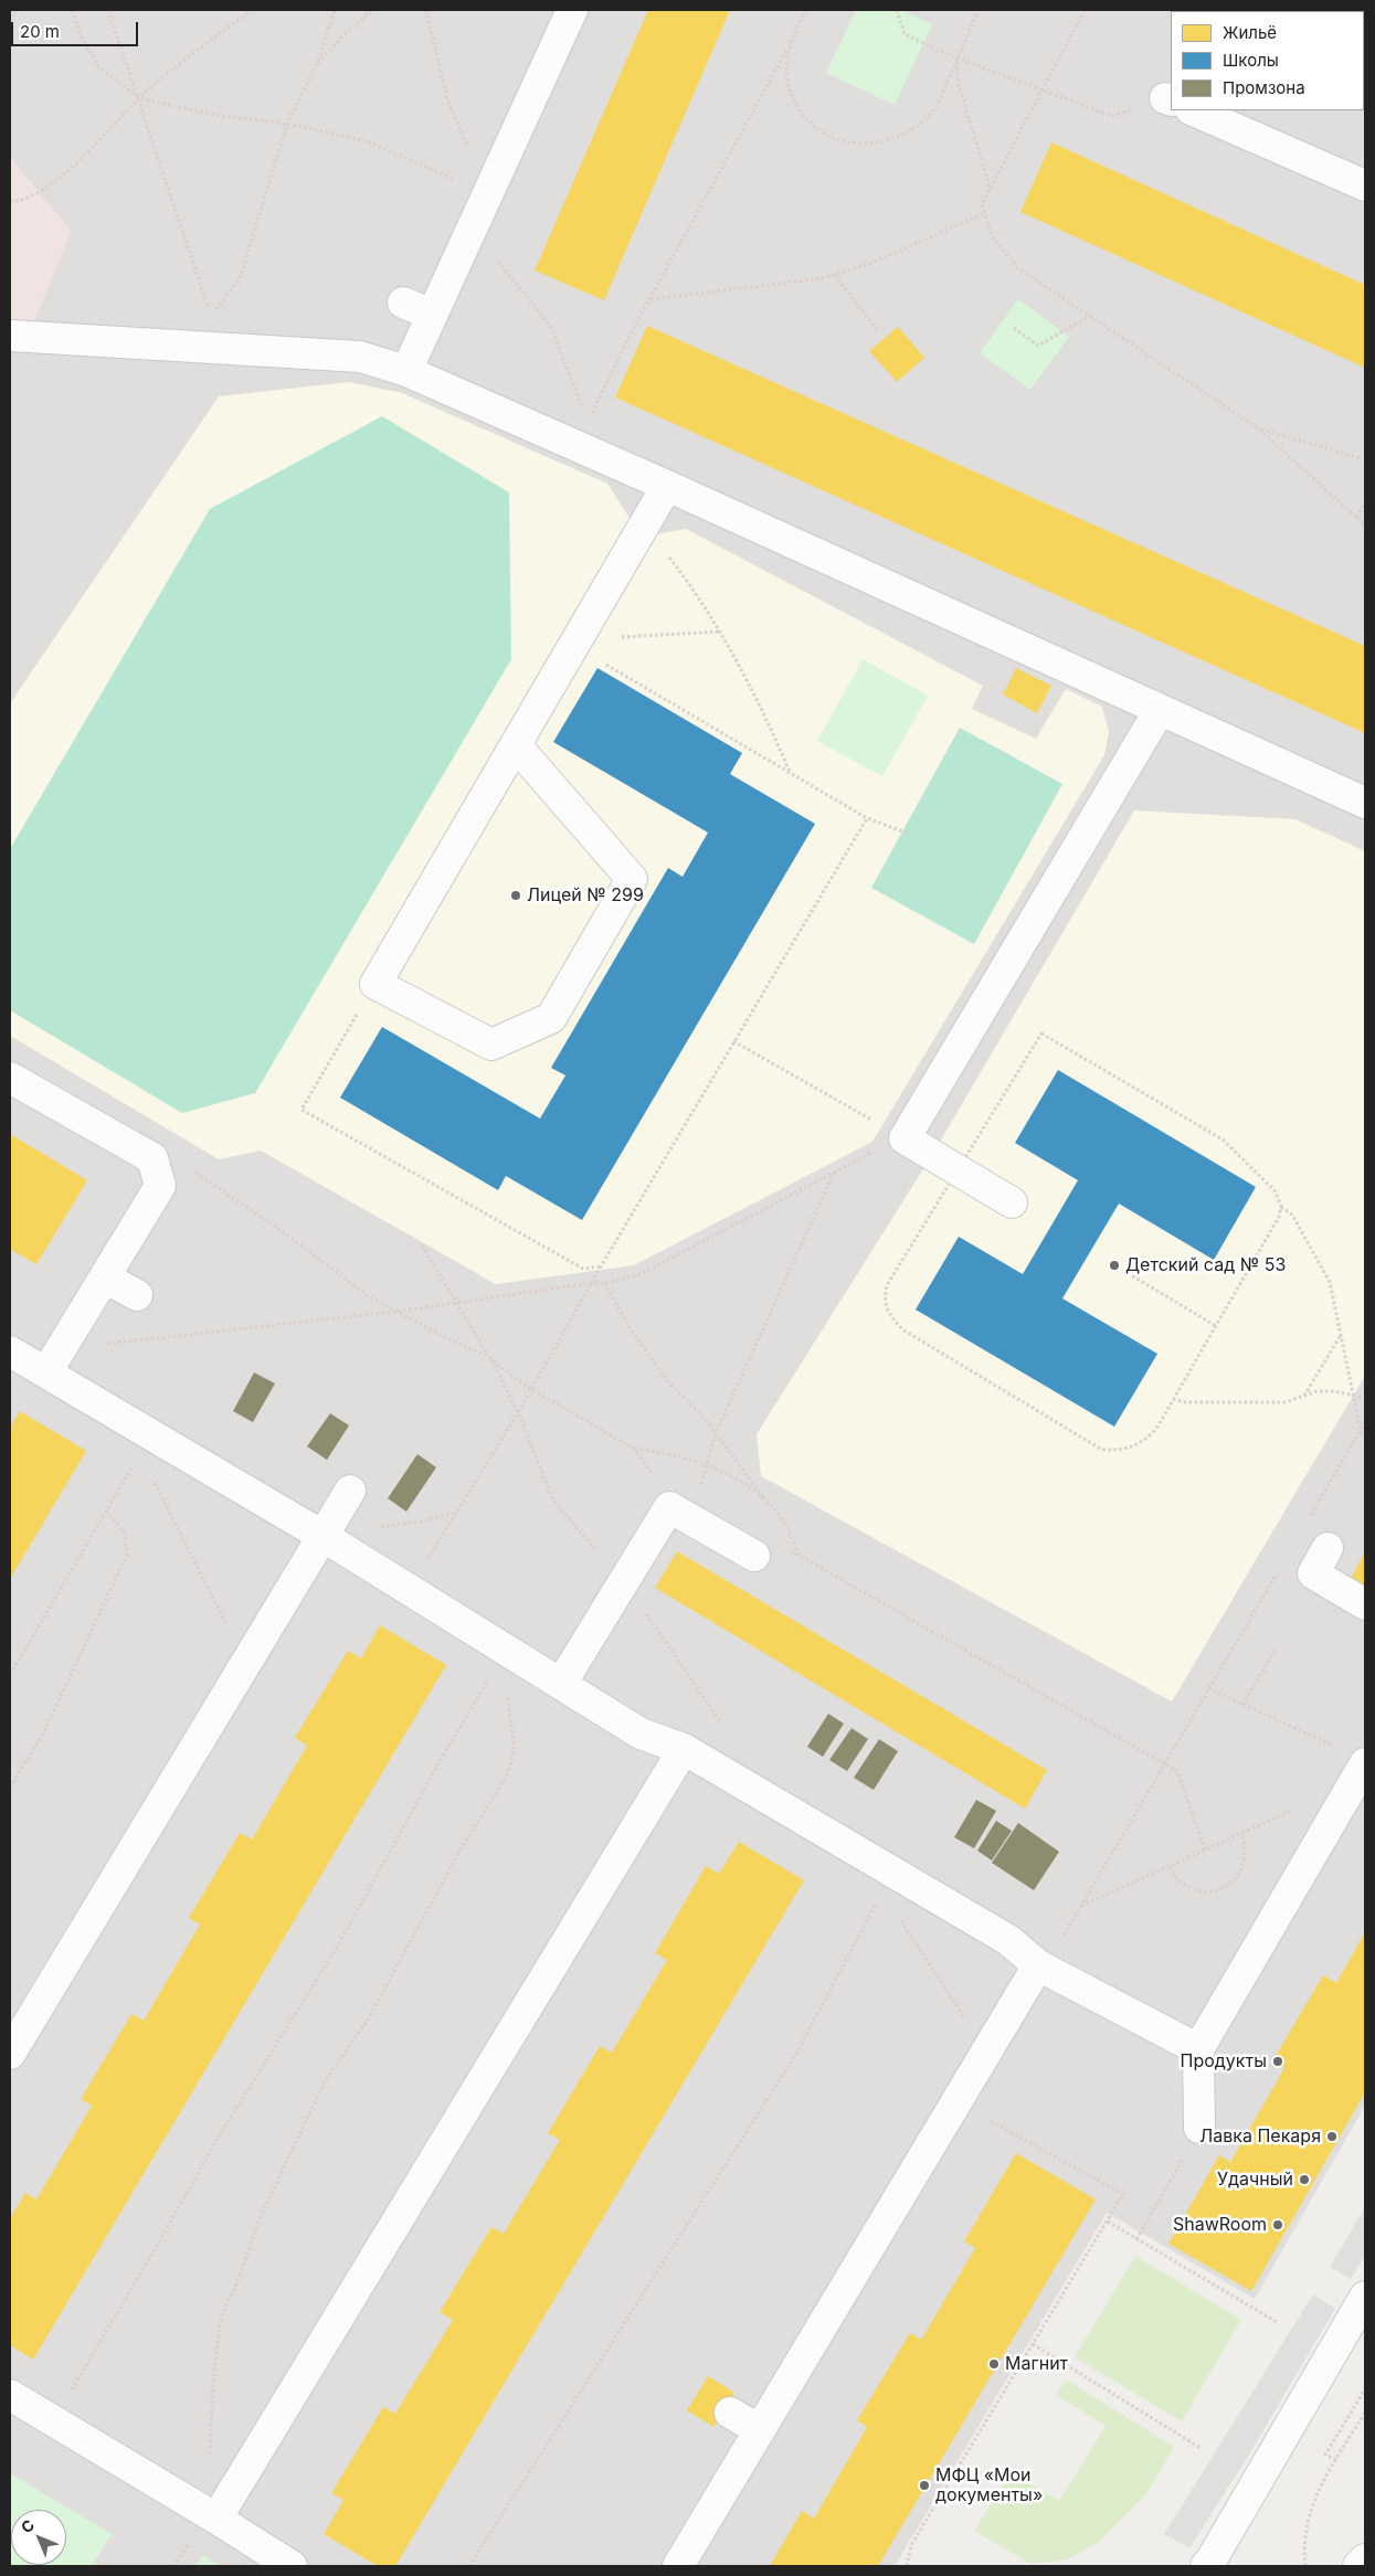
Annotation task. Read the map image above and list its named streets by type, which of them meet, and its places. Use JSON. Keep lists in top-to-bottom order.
{
  "places": [
    "Лицей № 299",
    "Детский сад № 53",
    "Продукты",
    "Лавка Пекаря",
    "Удачный",
    "ShawRoom",
    "Магнит",
    "МФЦ «Мои документы»"
  ],
  "legend": ["Жильё", "Школы", "Промзона"],
  "scale_bar": "20 m",
  "north": "top left"
}
